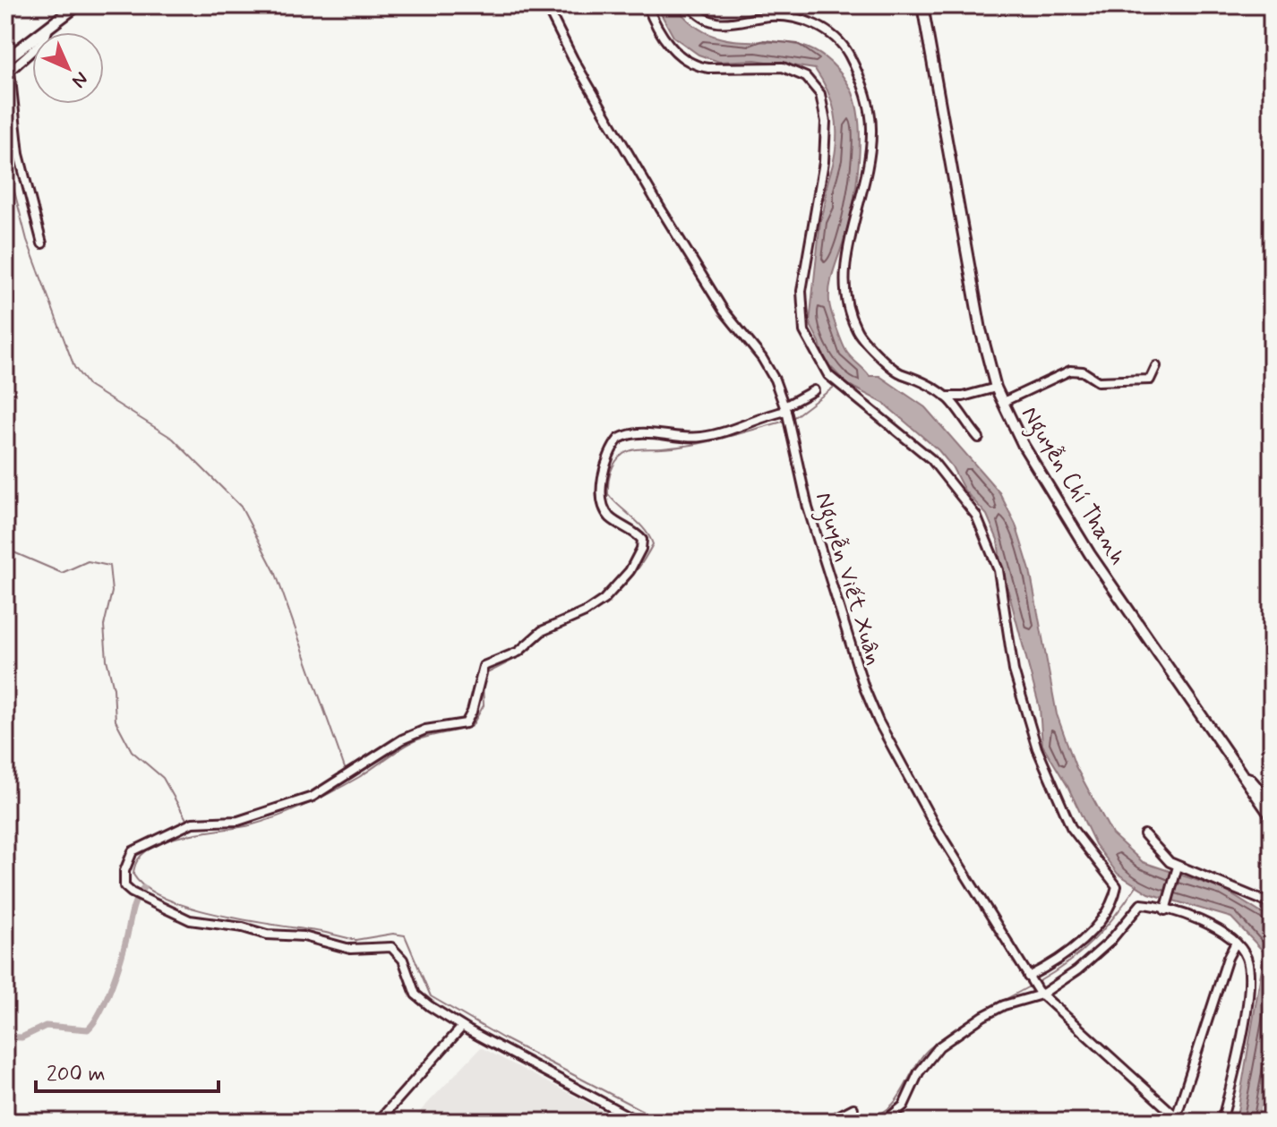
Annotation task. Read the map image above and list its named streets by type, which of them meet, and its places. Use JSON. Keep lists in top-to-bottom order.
{
  "streets": {
    "main road": ["Nguyễn Chí Thanh"],
    "street": ["Nguyễn Viết Xuân"]
  },
  "scale_bar": "200 m",
  "north": "bottom right"
}
